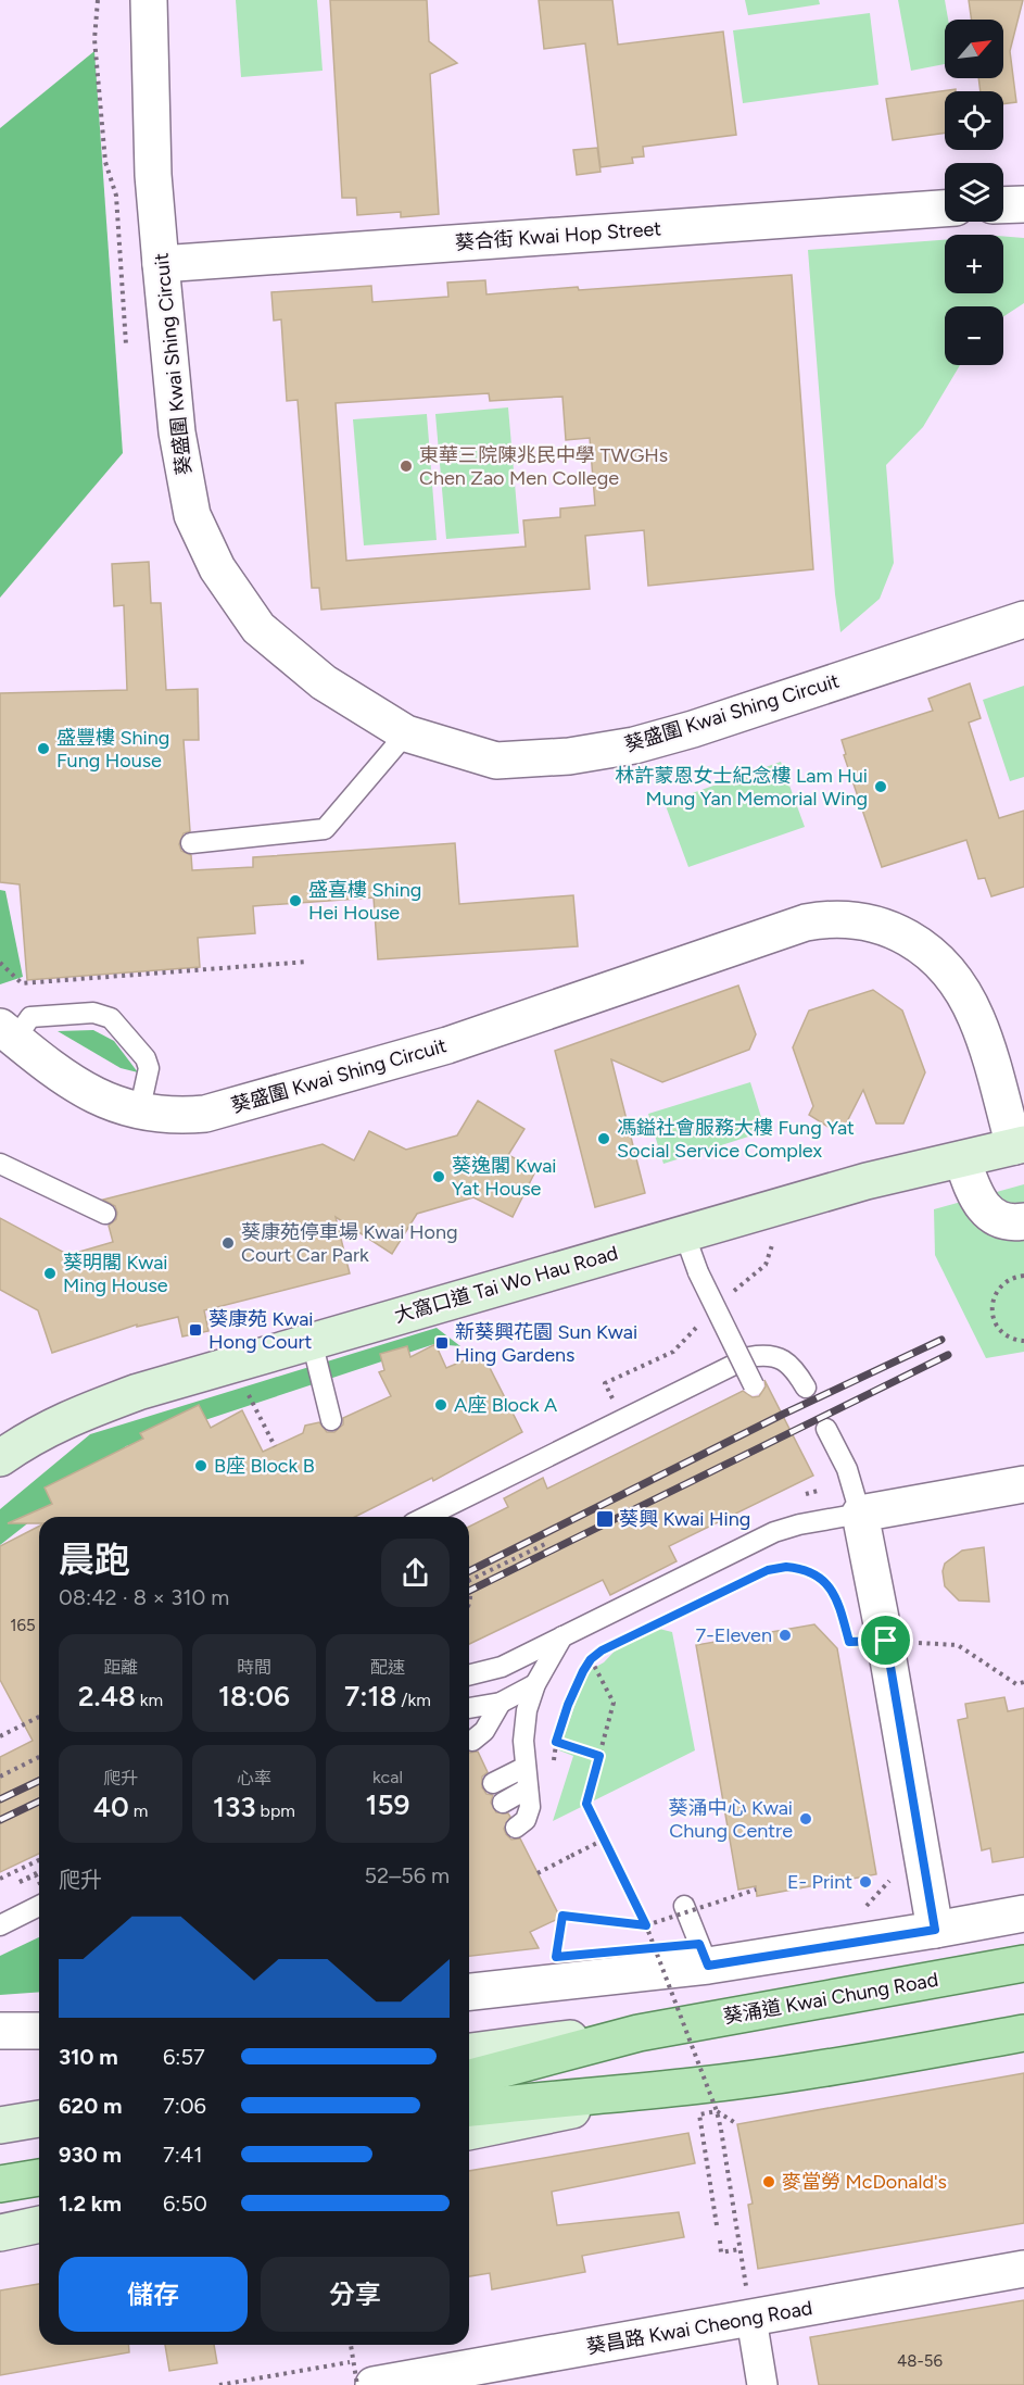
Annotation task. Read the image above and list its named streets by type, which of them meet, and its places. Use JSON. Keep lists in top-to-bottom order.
{
  "streets": {
    "main road": ["大窩口道 Tai Wo Hau Road", "葵涌道 Kwai Chung Road"],
    "street": ["葵合街 Kwai Hop Street", "葵盛圍 Kwai Shing Circuit", "葵昌路 Kwai Cheong Road"]
  },
  "crossings": [
    ["葵合街 Kwai Hop Street", "葵盛圍 Kwai Shing Circuit"],
    ["葵盛圍 Kwai Shing Circuit", "大窩口道 Tai Wo Hau Road"]
  ],
  "places": {
    "other": [
      "東華三院陳兆民中學 TWGHs Chen Zao Men College",
      "盛豐樓 Shing Fung House",
      "林許蒙恩女士紀念樓 Lam Hui Mung Yan Memorial Wing",
      "盛喜樓 Shing Hei House",
      "馮鎰社會服務大樓 Fung Yat Social Service Complex",
      "葵逸閣 Kwai Yat House",
      "葵康苑停車場 Kwai Hong Court Car Park",
      "葵明閣 Kwai Ming House",
      "A座 Block A",
      "B座 Block B",
      "7-Eleven",
      "葵涌中心 Kwai Chung Centre",
      "E- Print",
      "麥當勞 McDonald's"
    ],
    "transit": ["葵康苑 Kwai Hong Court", "新葵興花園 Sun Kwai Hing Gardens", "葵興 Kwai Hing"]
  },
  "house_numbers": ["165", "48-56"],
  "north": "top right",
  "page": {
    "map_buttons": ["+", "−"],
    "heading": ["晨跑", "08:42 · 8 × 310 m"],
    "stats": [
      ["距離", "2.48 km"],
      ["時間", "18:06"],
      ["配速", "7:18 /km"],
      ["爬升", "40 m"],
      ["心率", "133 bpm"],
      ["kcal", "159"]
    ],
    "chart": ["爬升", "52–56 m"],
    "list": [
      {
        "name": "310 m",
        "note": "6:57"
      },
      {
        "name": "620 m",
        "note": "7:06"
      },
      {
        "name": "930 m",
        "note": "7:41"
      },
      {
        "name": "1.2 km",
        "note": "6:50"
      }
    ],
    "buttons": ["儲存", "分享"]
  }
}
